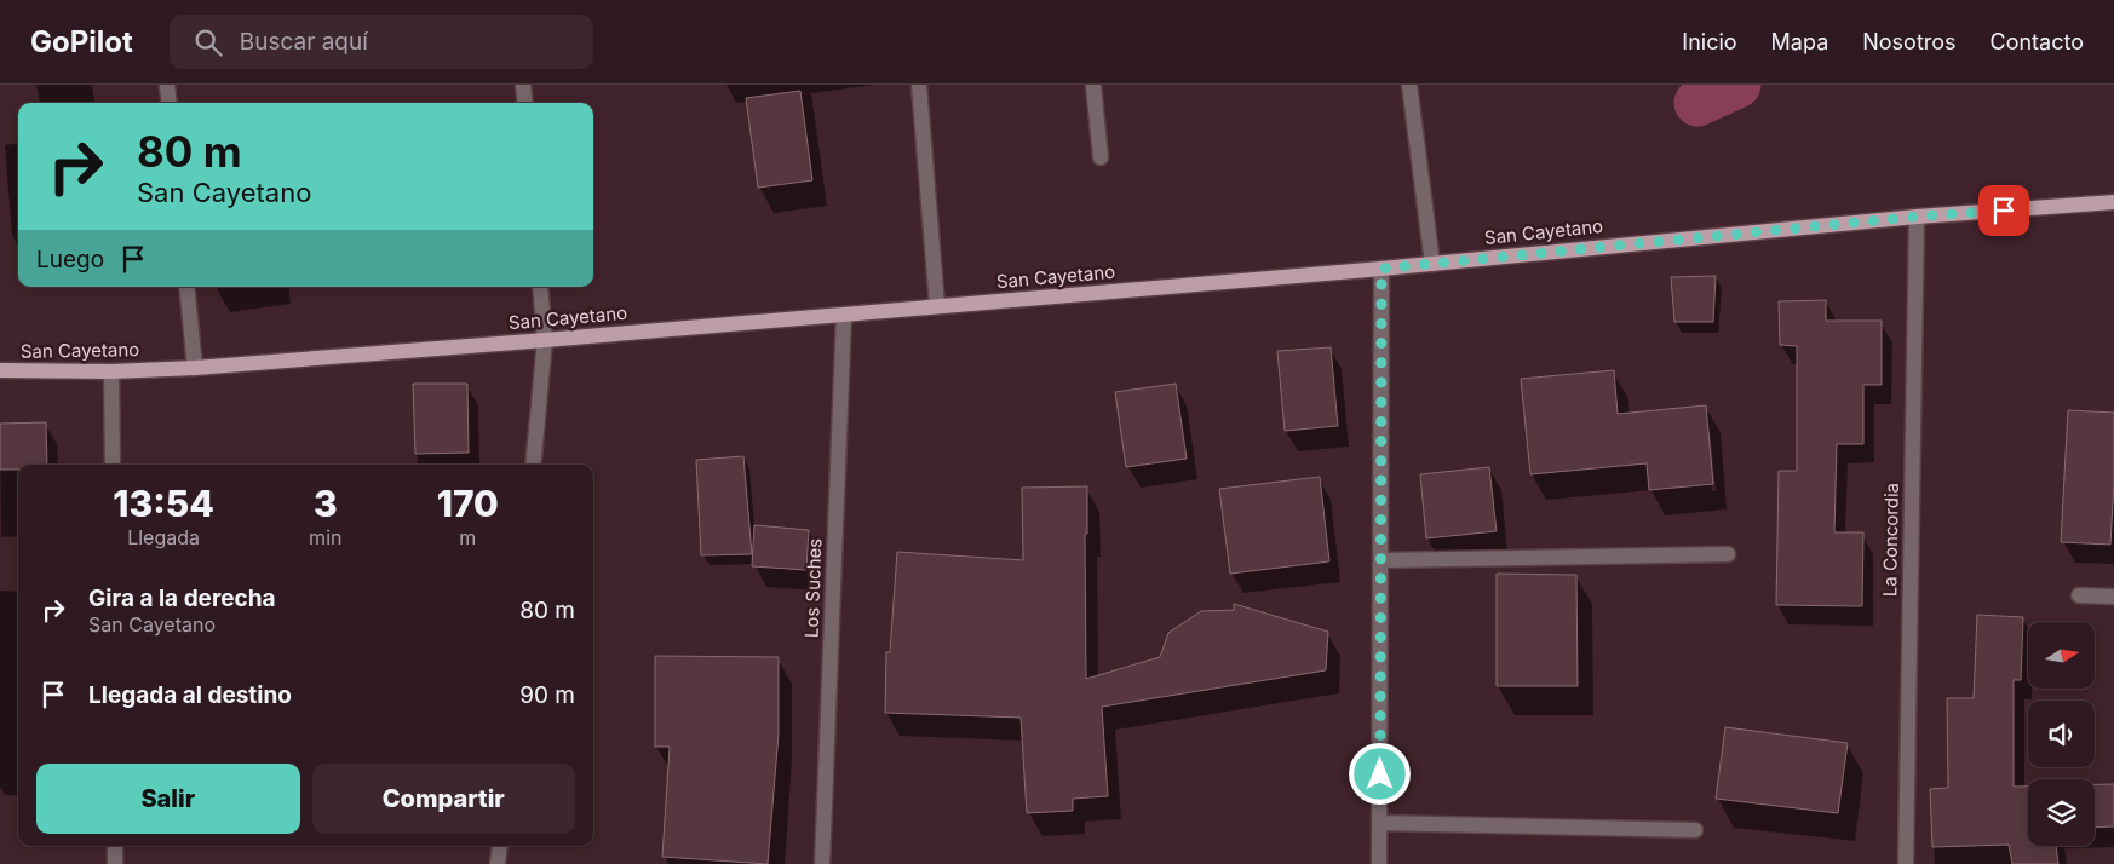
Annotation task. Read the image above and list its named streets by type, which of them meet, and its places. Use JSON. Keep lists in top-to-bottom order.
{
  "streets": {
    "main road": ["San Cayetano"],
    "street": ["La Concordia", "Los Suches"]
  },
  "crossings": [
    ["San Cayetano", "La Concordia"],
    ["San Cayetano", "Los Suches"]
  ],
  "north": "right",
  "page": {
    "header": "GoPilot",
    "search": "Buscar aquí",
    "nav": [
      "Inicio",
      "Mapa",
      "Nosotros",
      "Contacto"
    ],
    "turn": ["80 m", "San Cayetano"],
    "then": "Luego",
    "eta": [
      "13:54",
      "Llegada",
      "3",
      "min",
      "170",
      "m"
    ],
    "list": [
      {
        "name": "Gira a la derecha",
        "note": "San Cayetano",
        "value": "80 m"
      },
      {
        "name": "Llegada al destino",
        "value": "90 m"
      }
    ],
    "buttons": ["Salir", "Compartir"]
  }
}
